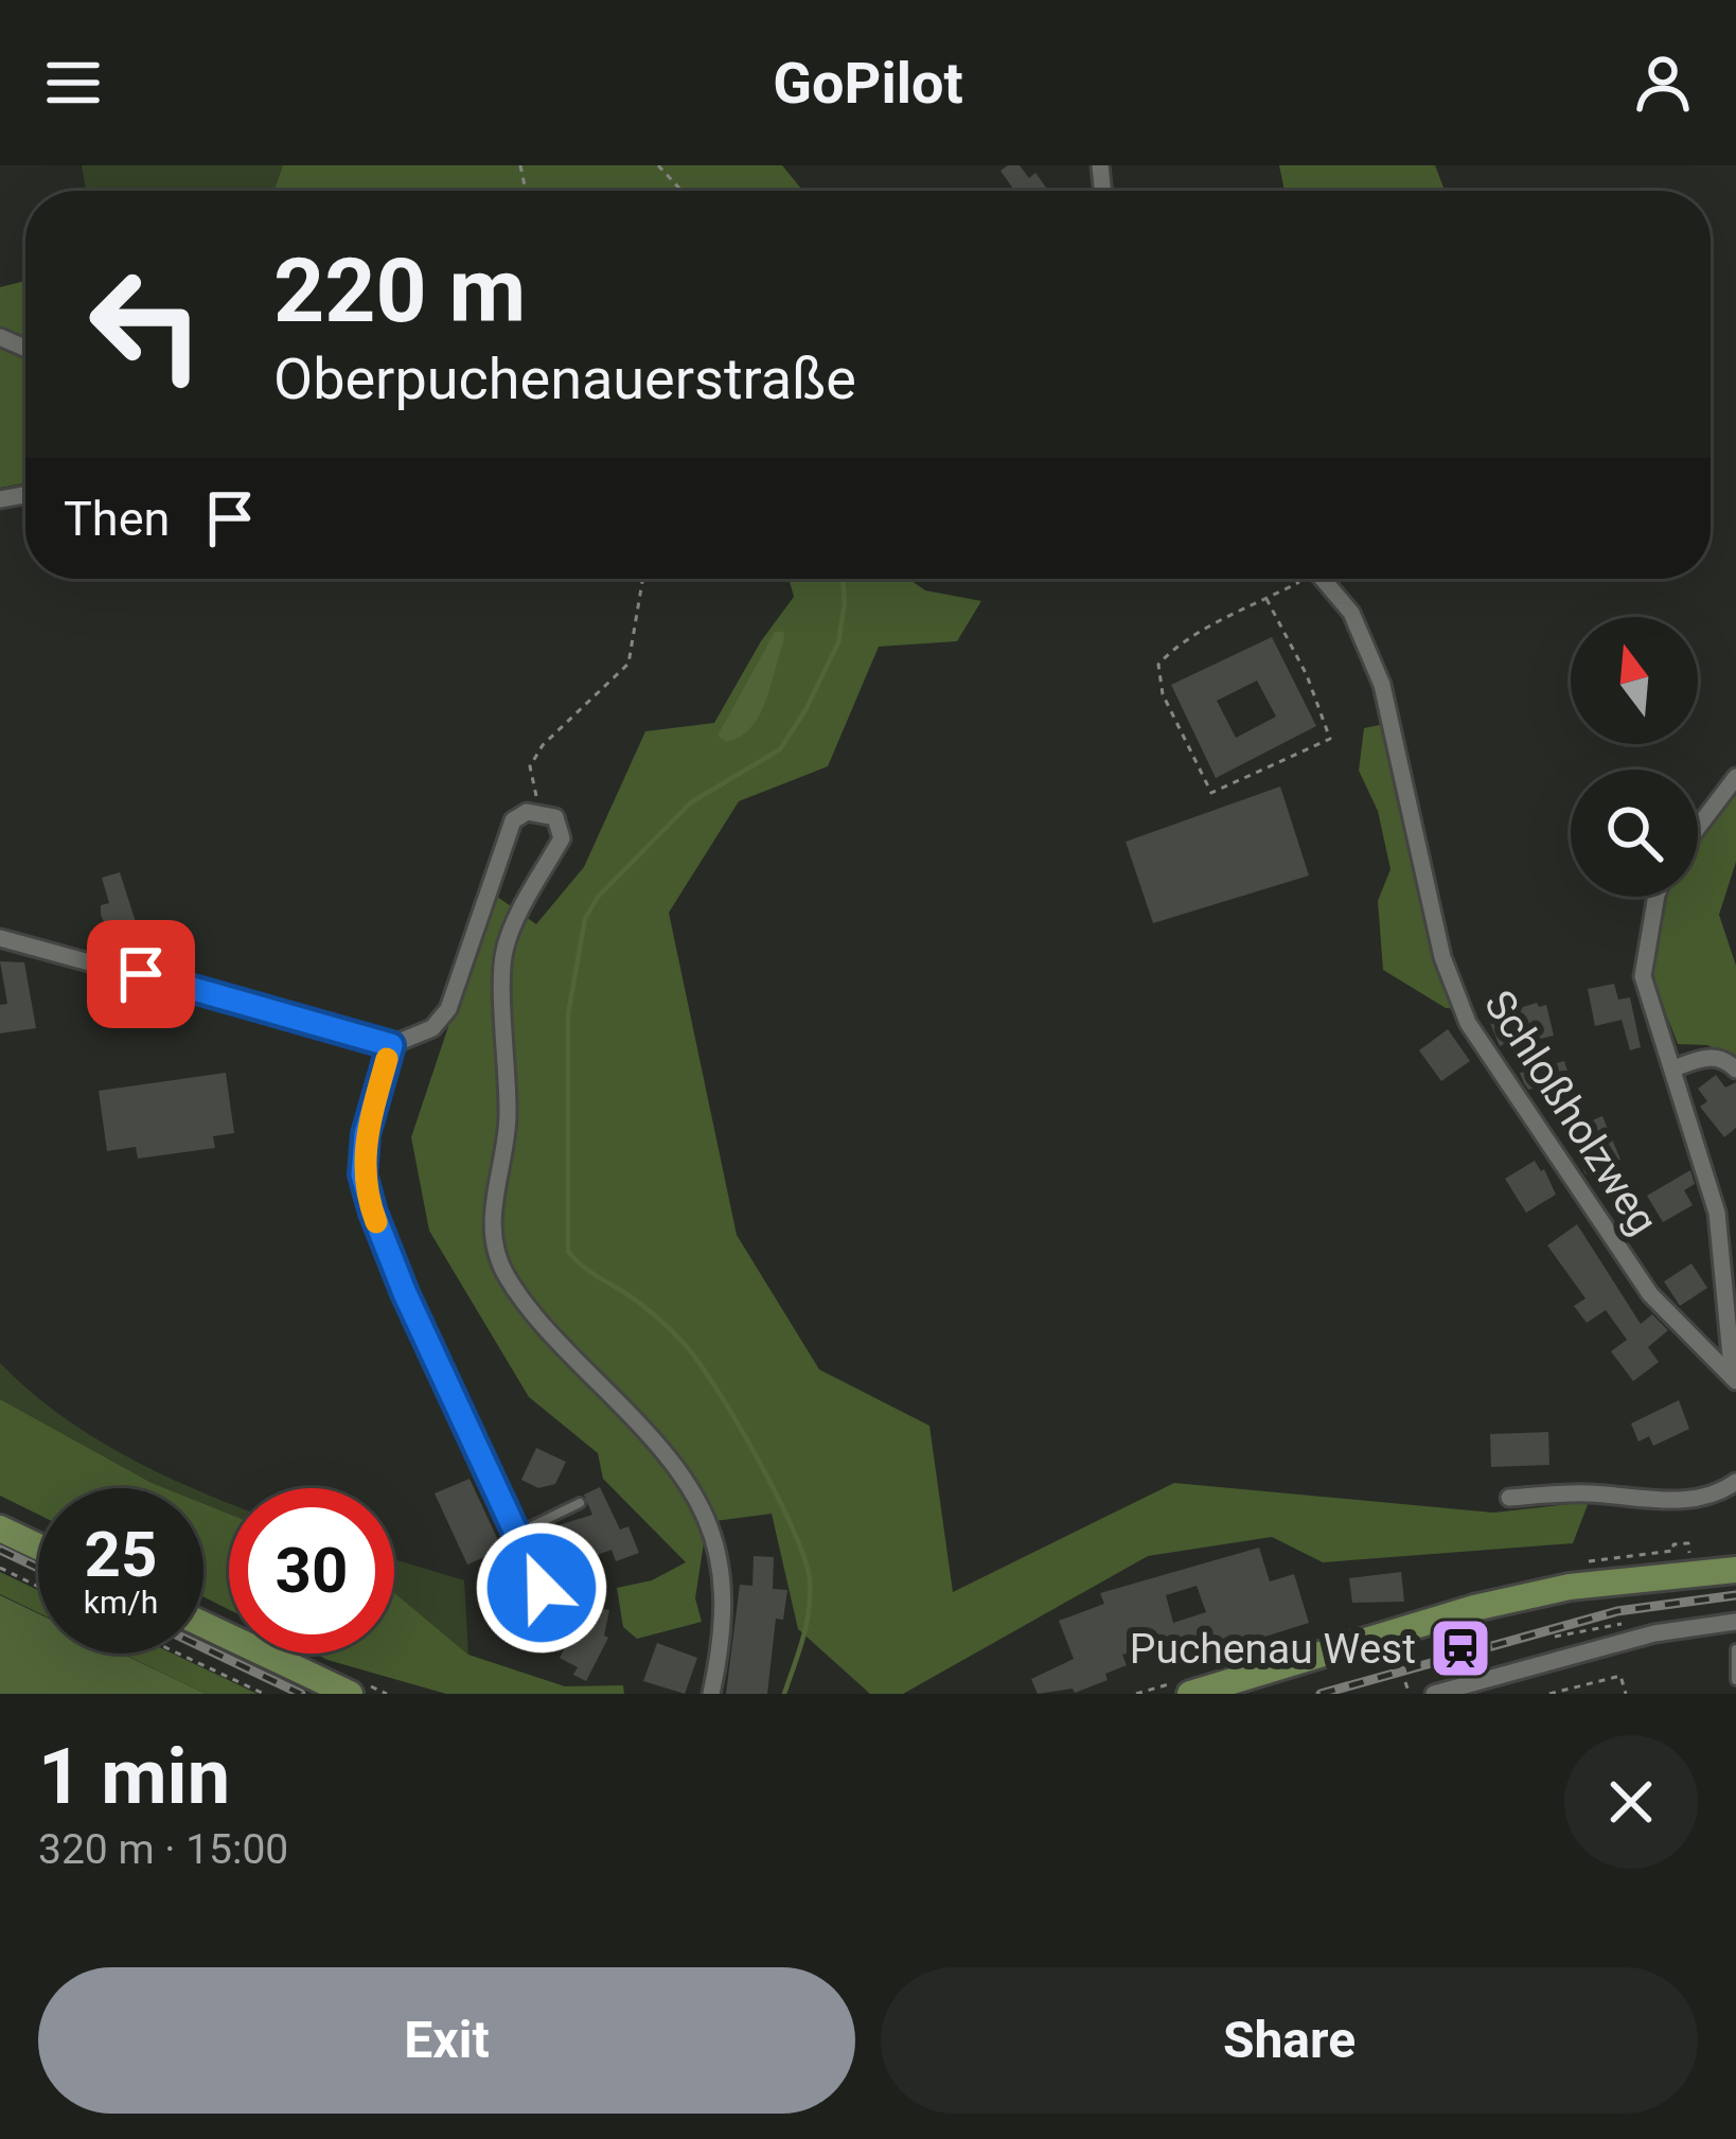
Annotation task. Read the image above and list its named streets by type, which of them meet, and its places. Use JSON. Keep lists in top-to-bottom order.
{
  "streets": {
    "street": ["Schloßholzweg"]
  },
  "places": {
    "station": ["Puchenau West"]
  },
  "north": "top",
  "page": {
    "header": "GoPilot",
    "turn": ["220 m", "Oberpuchenauerstraße"],
    "then": "Then",
    "speed": "25 km/h",
    "limit": "30",
    "heading": ["1 min", "320 m · 15:00"],
    "buttons": ["Exit", "Share"]
  }
}
